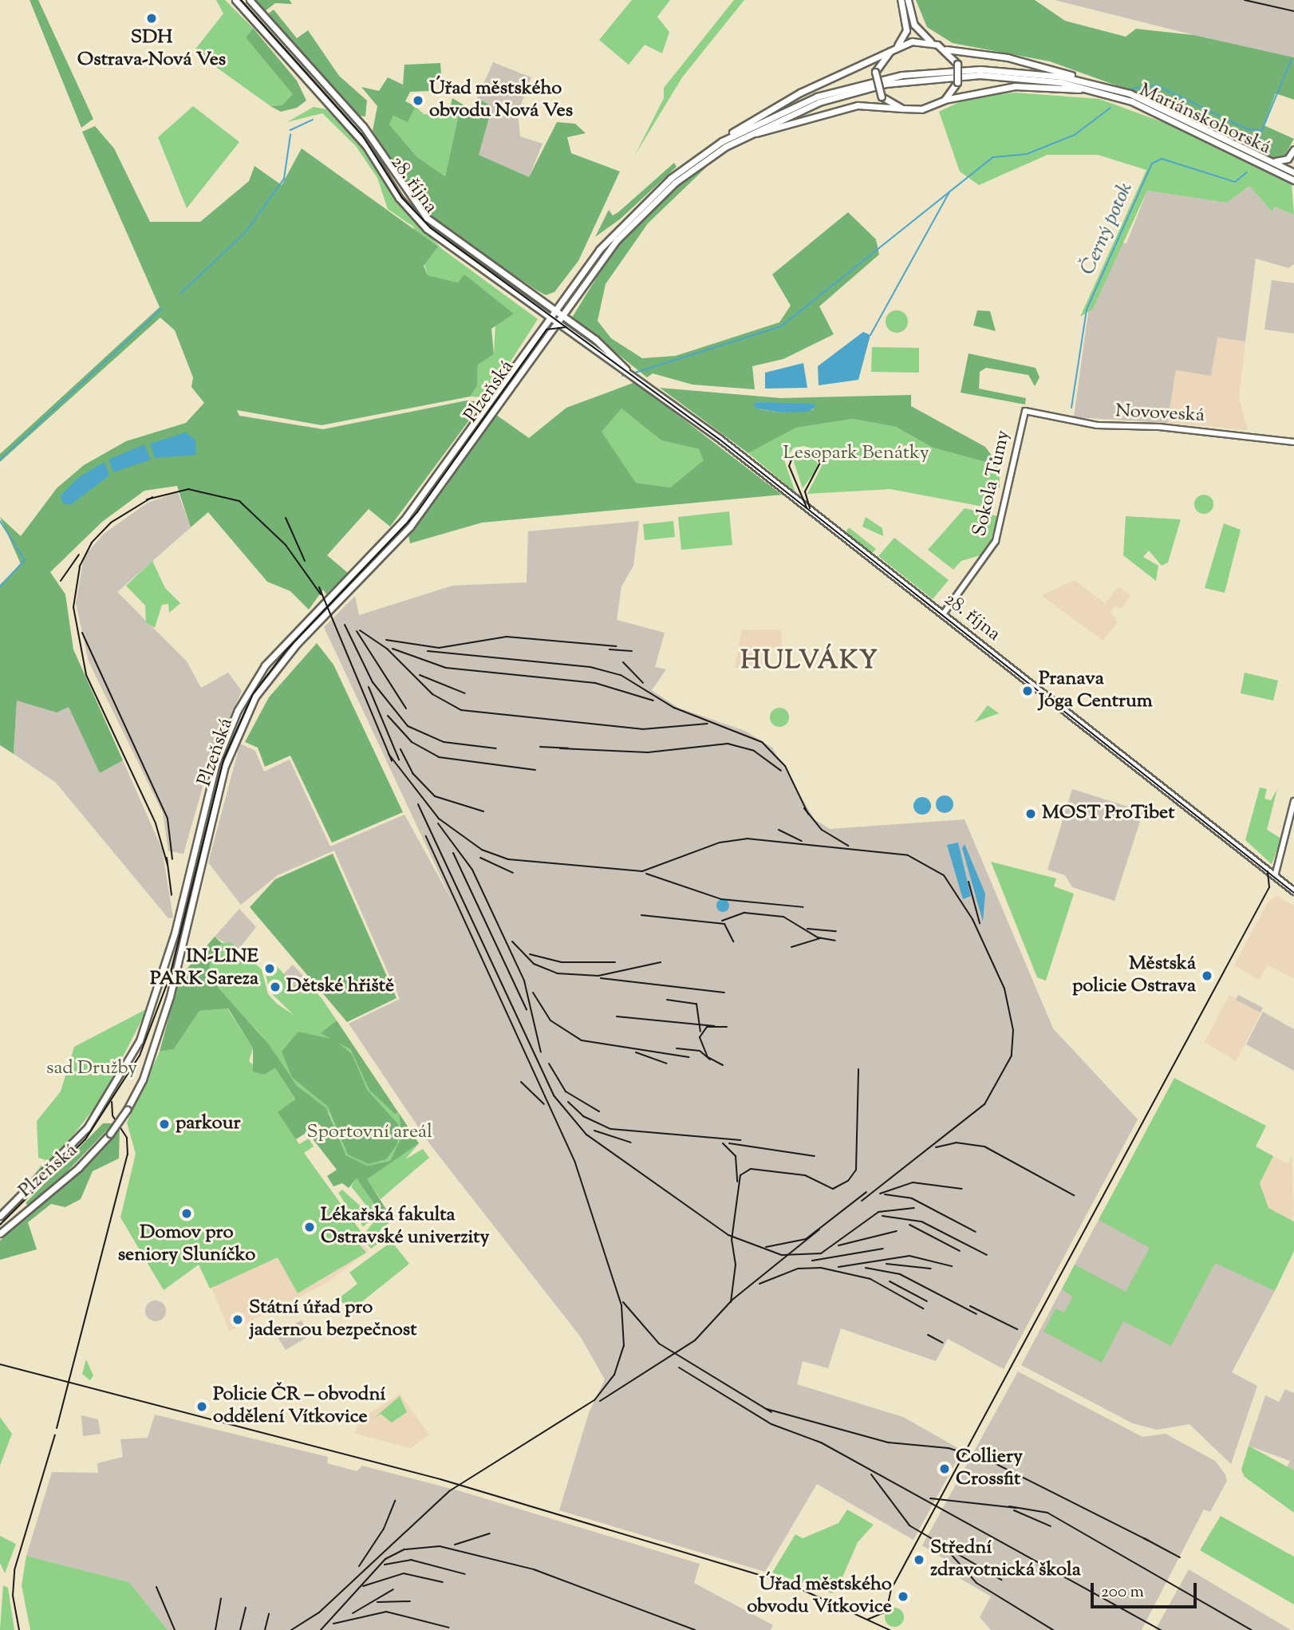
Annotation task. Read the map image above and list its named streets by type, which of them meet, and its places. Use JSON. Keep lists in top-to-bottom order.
{
  "streets": {
    "main road": ["Mariánskohorská", "28. října", "Plzeňská"],
    "street": ["Novoveská", "Sokola Tůmy"]
  },
  "crossings": [
    ["Mariánskohorská", "28. října"],
    ["Mariánskohorská", "Plzeňská"],
    ["28. října", "Plzeňská"],
    ["28. října", "Sokola Tůmy"],
    ["Novoveská", "Sokola Tůmy"]
  ],
  "districts": ["HULVÁKY"],
  "water": ["Černý potok"],
  "parks": ["Lesopark Benátky", "sad Družby", "Sportovní areál"],
  "places": [
    "SDH Ostrava-Nová Ves",
    "Úřad městského obvodu Nová Ves",
    "Pranava Jóga Centrum",
    "MOST ProTibet",
    "IN-LINE PARK Sareza",
    "Městská policie Ostrava",
    "Dětské hřiště",
    "parkour",
    "Domov pro seniory Sluníčko",
    "Lékařská fakulta Ostravské univerzity",
    "Státní úřad pro jadernou bezpečnost",
    "Policie ČR – obvodní oddělení Vítkovice",
    "Colliery Crossfit",
    "Střední zdravotnická škola",
    "Úřad městského obvodu Vítkovice"
  ],
  "scale_bar": "200 m"
}
